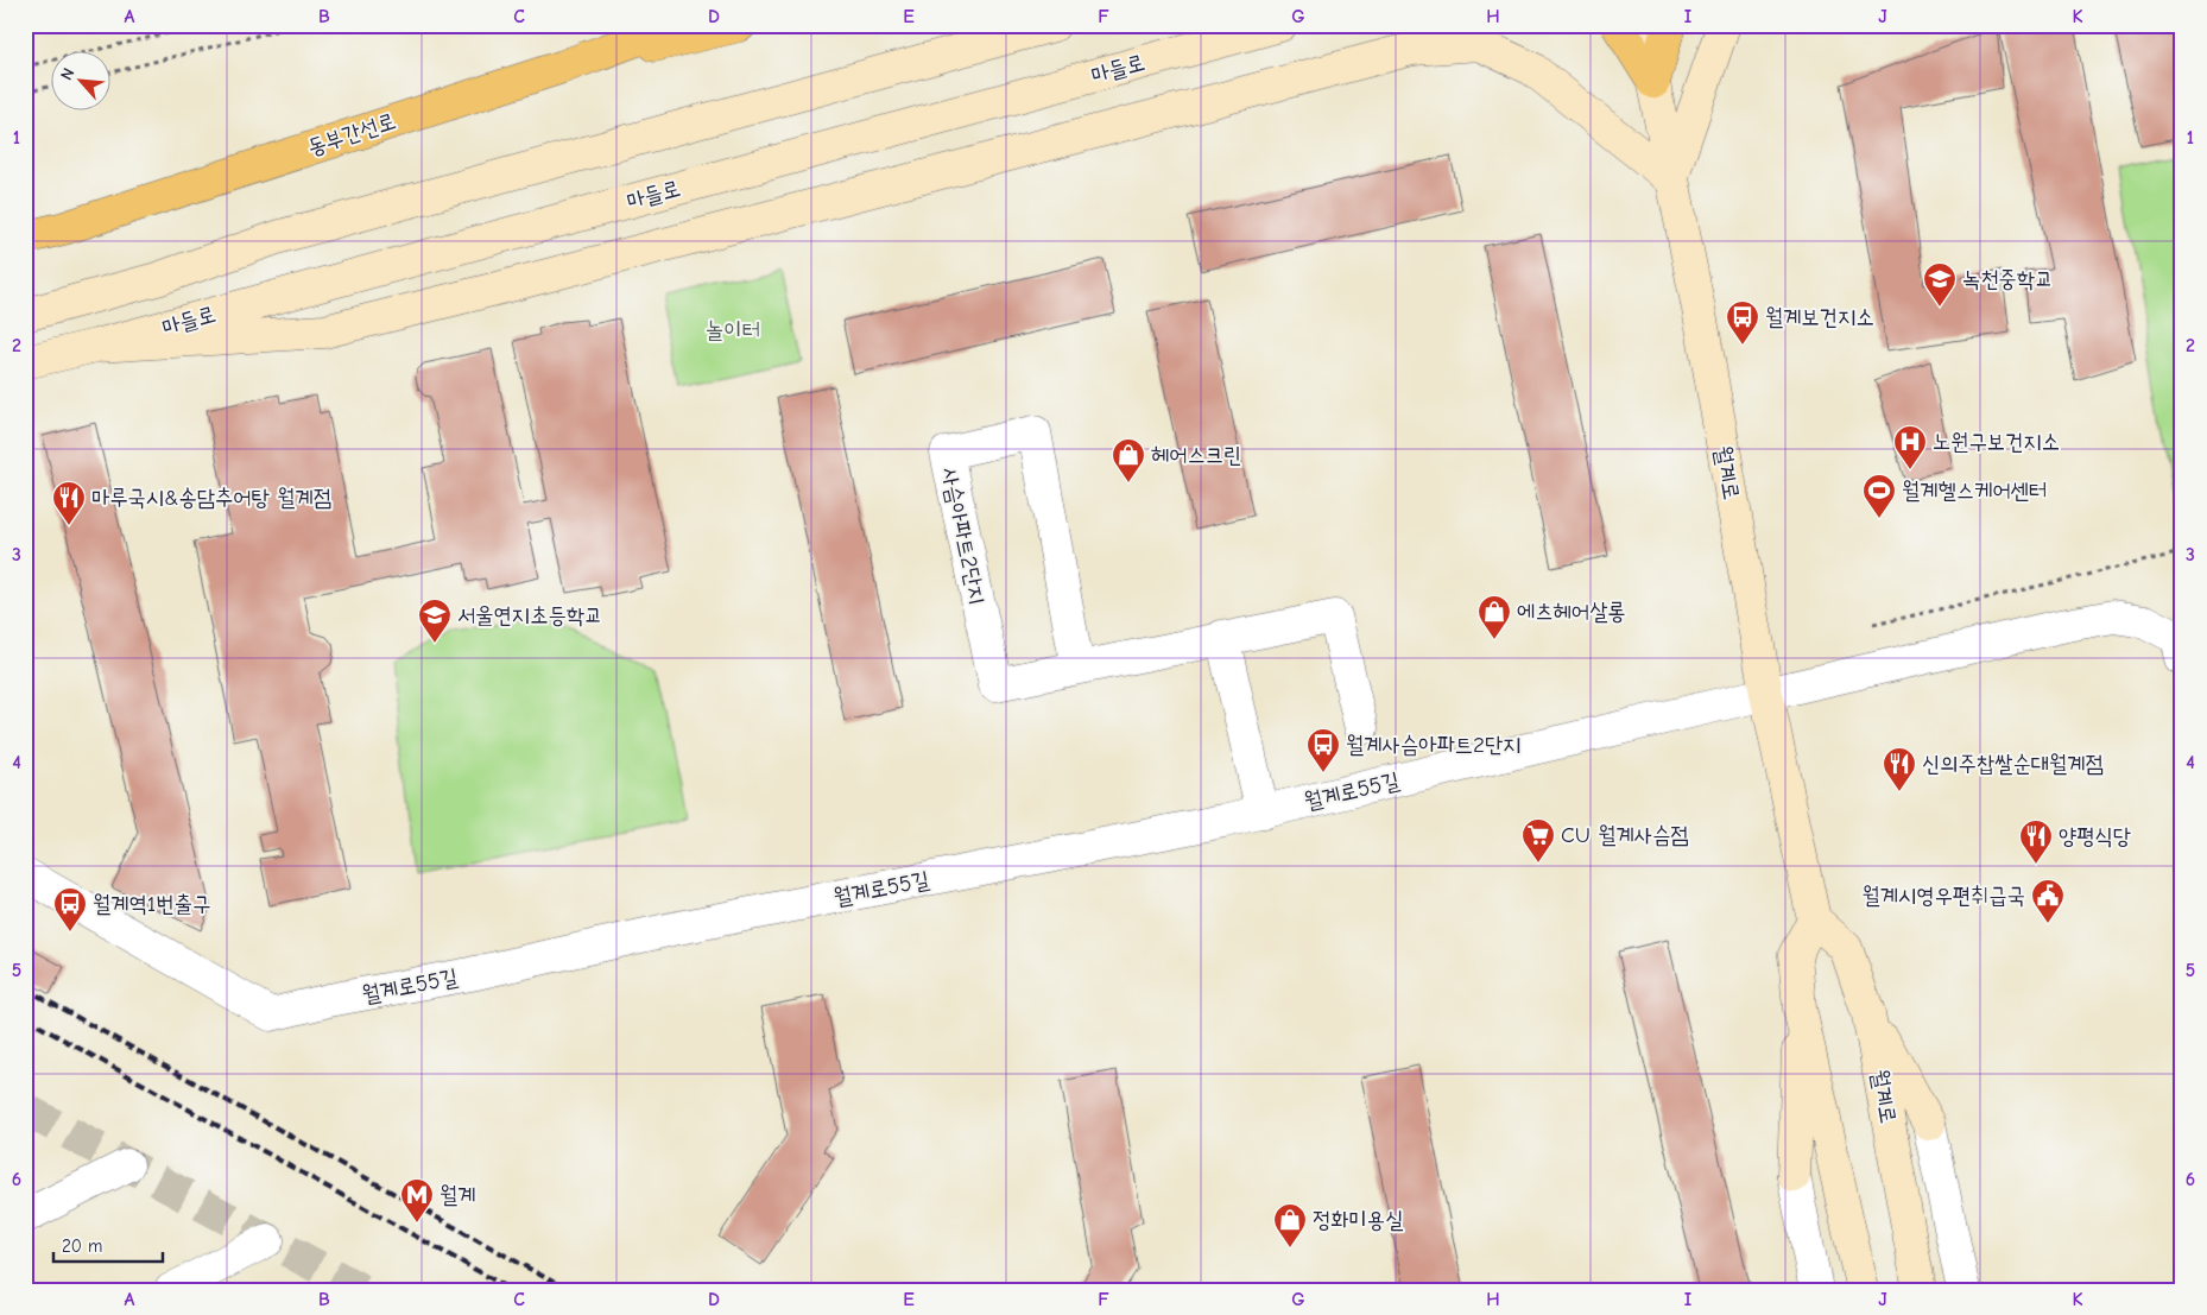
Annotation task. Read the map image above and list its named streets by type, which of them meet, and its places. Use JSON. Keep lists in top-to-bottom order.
{
  "streets": {
    "highway": ["동부간선로"],
    "main road": ["마들로", "월계로"],
    "street": ["사슴아파트2단지", "월계로55길"]
  },
  "crossings": [
    ["월계로", "월계로55길"]
  ],
  "parks": ["놀이터"],
  "places": {
    "school or university": ["녹천중학교", "서울연지초등학교"],
    "bus stop": ["월계보건지소", "월계사슴아파트2단지", "월계역1번출구"],
    "hospital": ["노원구보건지소"],
    "shop": ["헤어스크린", "에츠헤어살롱", "정화미용실"],
    "sports": ["월계헬스케어센터"],
    "restaurant": ["마루국시&송담추어탕 월계점", "신의주찹쌀순대월계점", "양평식당"],
    "supermarket": ["CU 월계사슴점"],
    "public building": ["월계시영우편취급국"],
    "metro station": ["월계"]
  },
  "scale_bar": "20 m",
  "north": "top left",
  "grid": {
    "columns": [
      "A",
      "B",
      "C",
      "D",
      "E",
      "F",
      "G",
      "H",
      "I",
      "J",
      "K"
    ],
    "rows": [
      "1",
      "2",
      "3",
      "4",
      "5",
      "6"
    ]
  }
}
